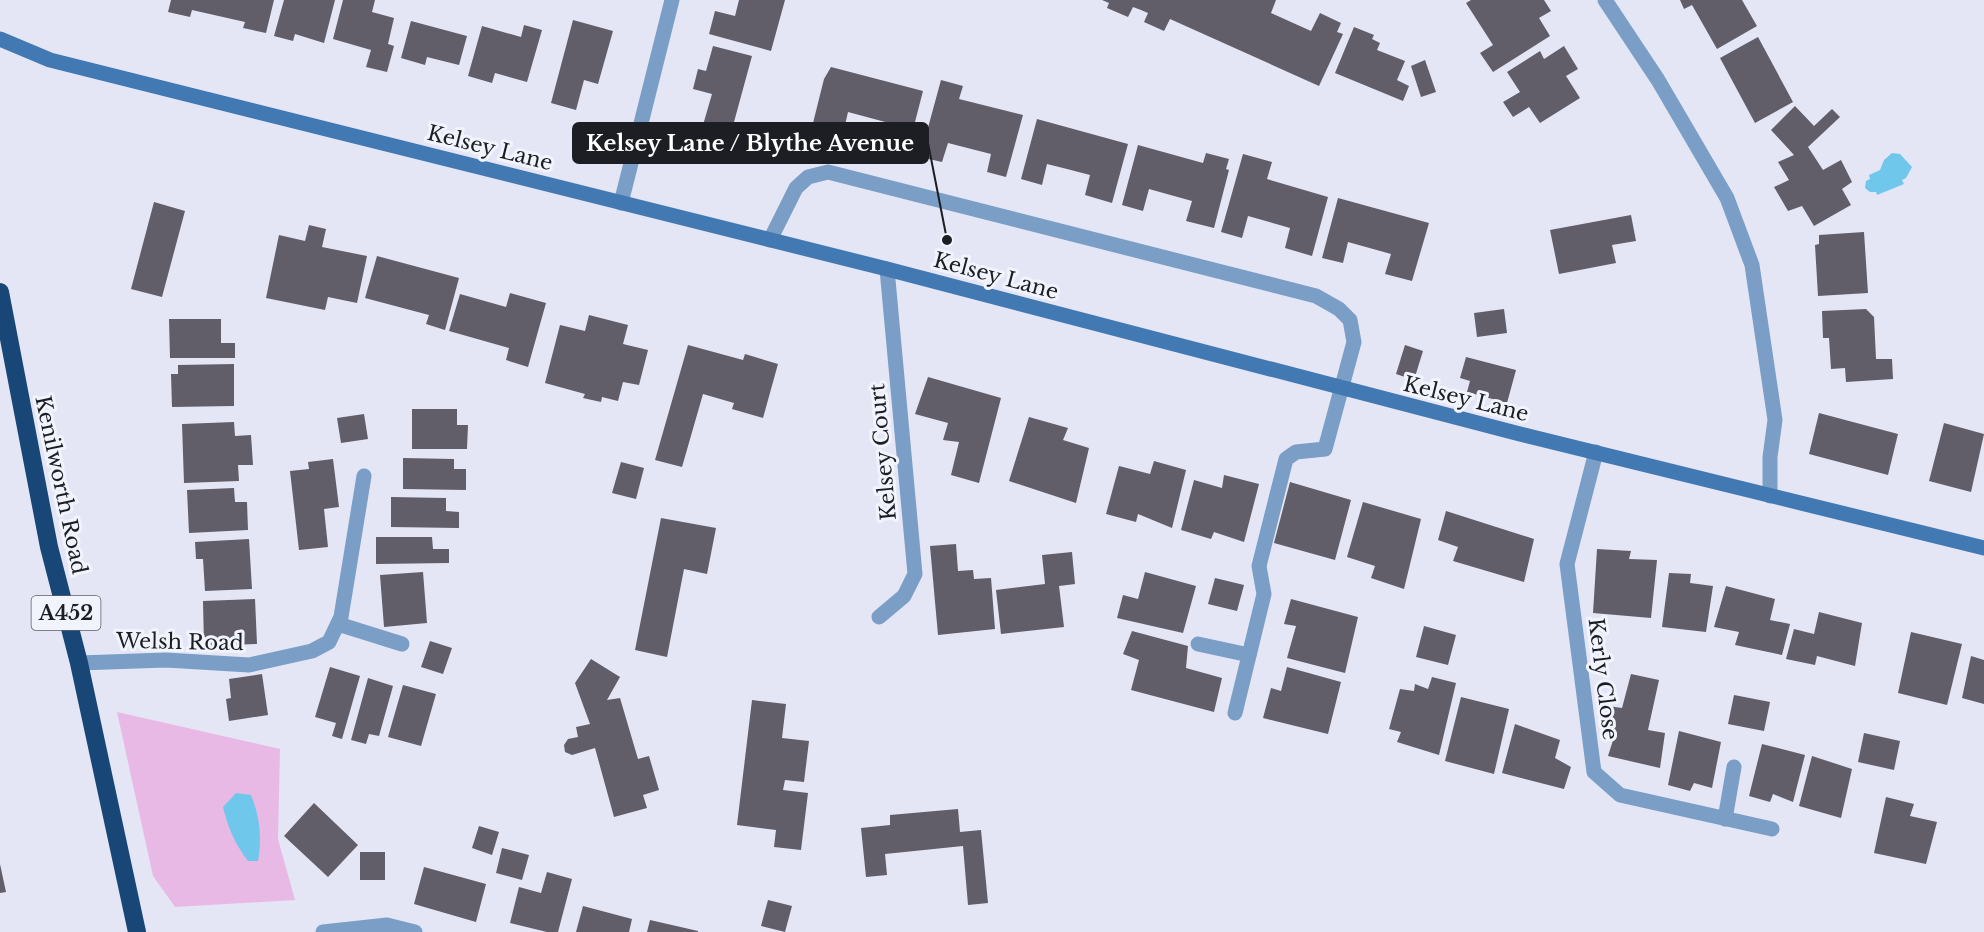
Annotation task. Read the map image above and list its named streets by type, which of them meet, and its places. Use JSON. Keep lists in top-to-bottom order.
{
  "streets": {
    "highway": ["Kenilworth Road", "A452"],
    "main road": ["Kelsey Lane"],
    "street": ["Kelsey Court", "Welsh Road", "Kerly Close"]
  },
  "crossings": [
    ["Kelsey Lane", "Kelsey Court"],
    ["Kelsey Lane", "Kerly Close"],
    ["Kenilworth Road", "Welsh Road"]
  ],
  "places": ["Kelsey Lane / Blythe Avenue"]
}
